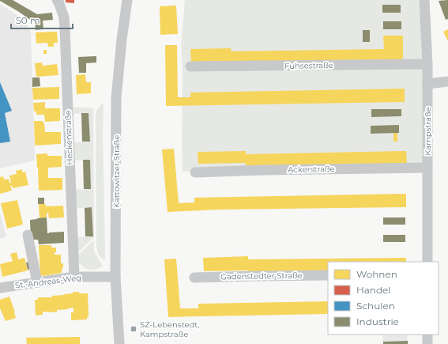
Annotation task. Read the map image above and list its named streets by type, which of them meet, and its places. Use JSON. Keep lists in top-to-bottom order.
{
  "streets": {
    "street": [
      "Fuhsestraße",
      "Kampstraße",
      "Heckenstraße",
      "Ackerstraße",
      "Kattowitzer Straße",
      "Gadenstedter Straße",
      "St.-Andreas-Weg"
    ]
  },
  "crossings": [
    ["Fuhsestraße", "Kampstraße"],
    ["Kampstraße", "Ackerstraße"],
    ["Heckenstraße", "St.-Andreas-Weg"],
    ["Kattowitzer Straße", "St.-Andreas-Weg"]
  ],
  "places": {
    "transit": ["SZ-Lebenstedt, Kampstraße"]
  },
  "legend": [
    "Wohnen",
    "Handel",
    "Schulen",
    "Industrie"
  ],
  "scale_bar": "50 m"
}
